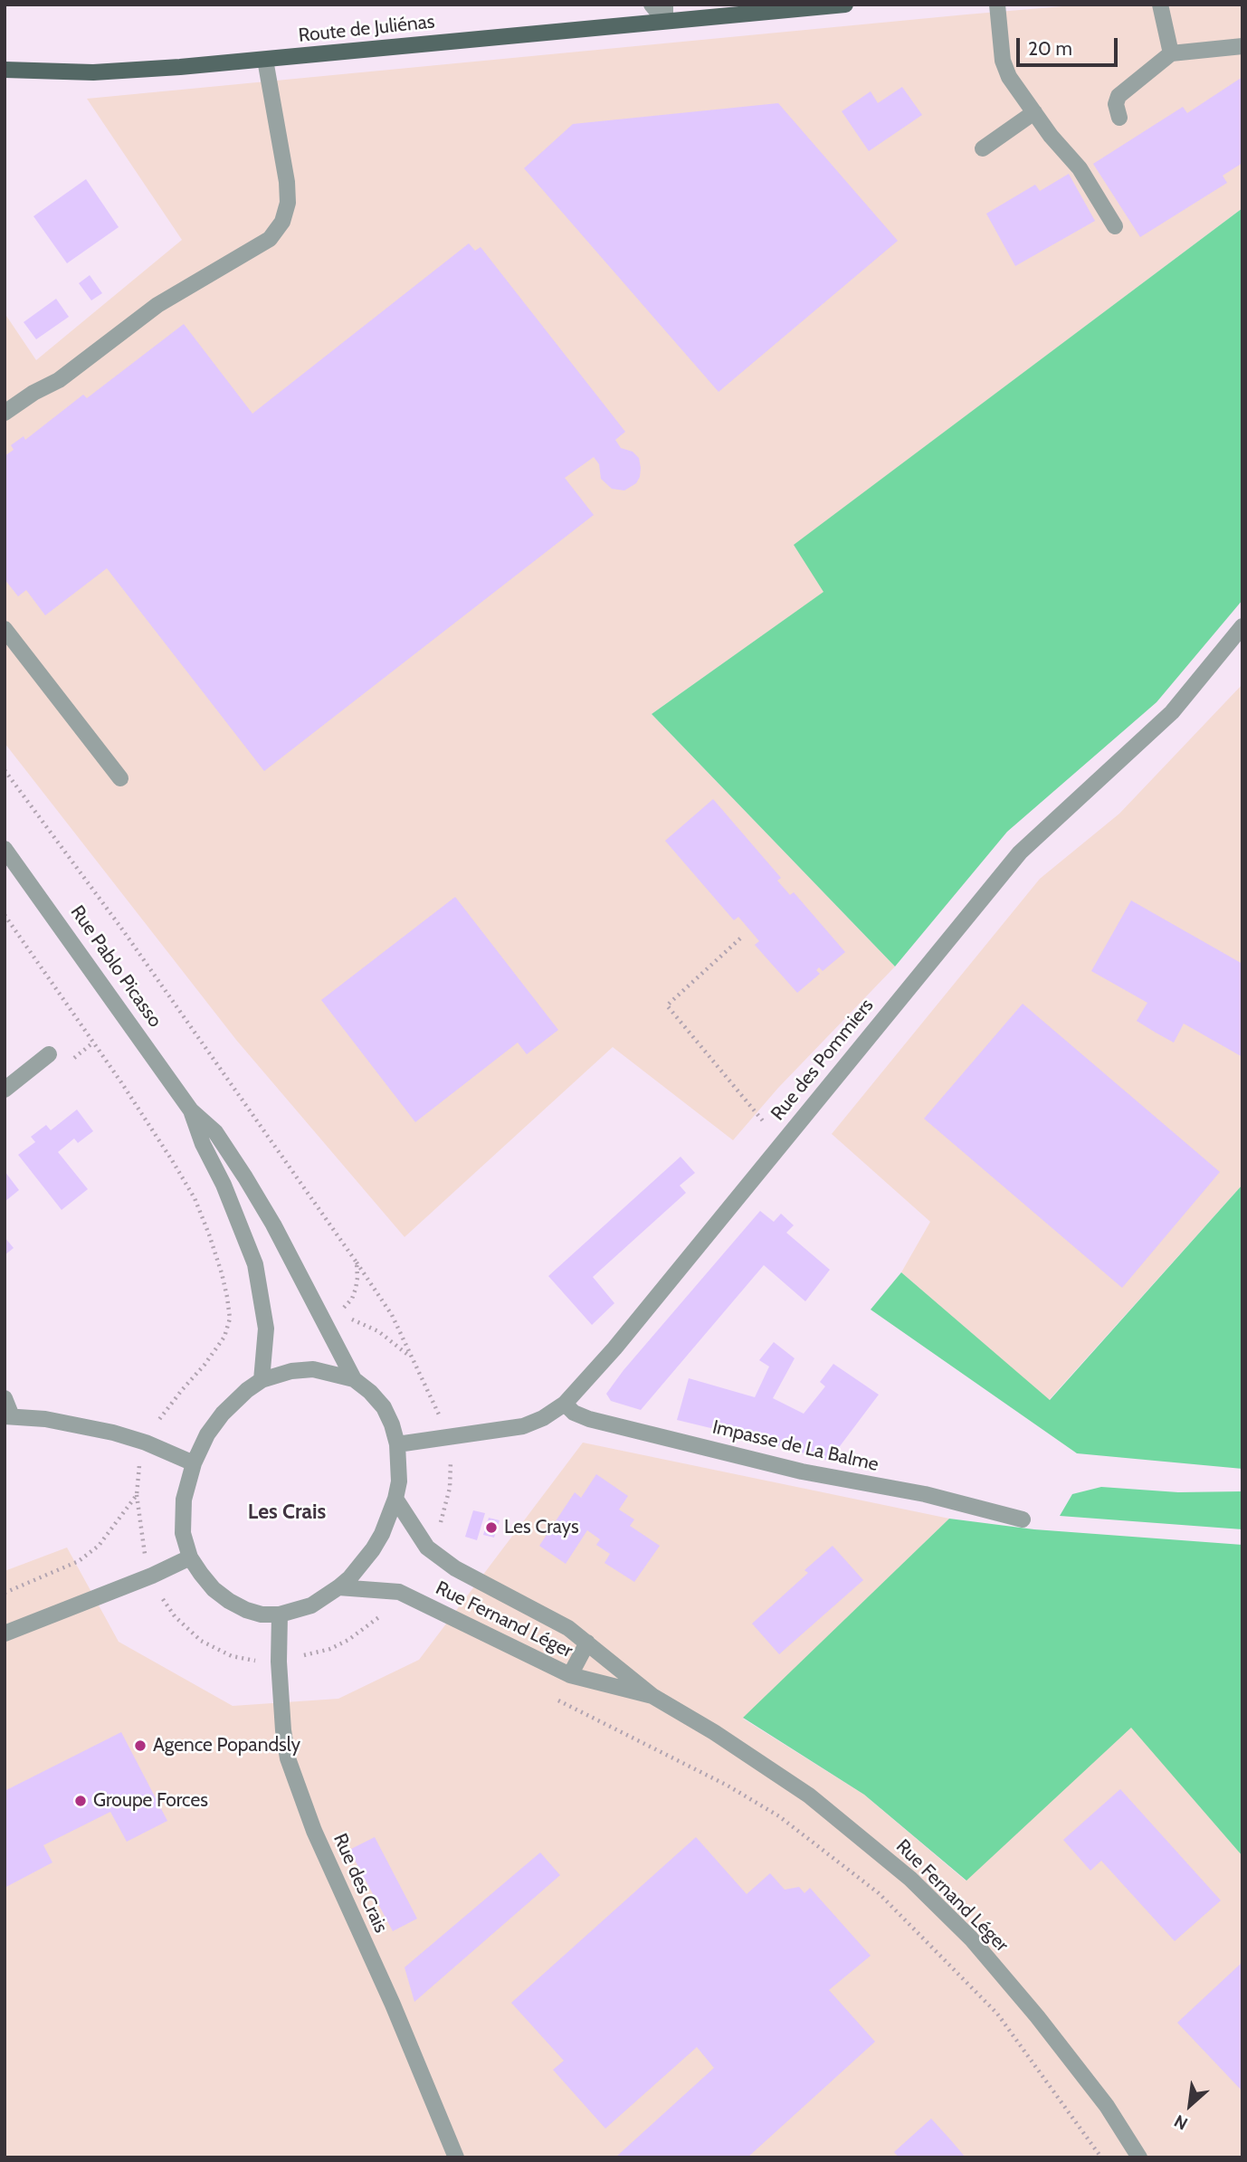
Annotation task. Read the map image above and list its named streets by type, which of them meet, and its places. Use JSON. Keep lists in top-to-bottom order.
{
  "streets": {
    "main road": ["Route de Juliénas"],
    "street": [
      "Rue Pablo Picasso",
      "Rue des Pommiers",
      "Impasse de La Balme",
      "Rue Fernand Léger",
      "Rue des Crais"
    ]
  },
  "crossings": [
    ["Rue des Pommiers", "Impasse de La Balme"]
  ],
  "districts": ["Les Crais"],
  "places": ["Les Crays", "Agence Popandsly", "Groupe Forces"],
  "scale_bar": "20 m",
  "north": "bottom left"
}
